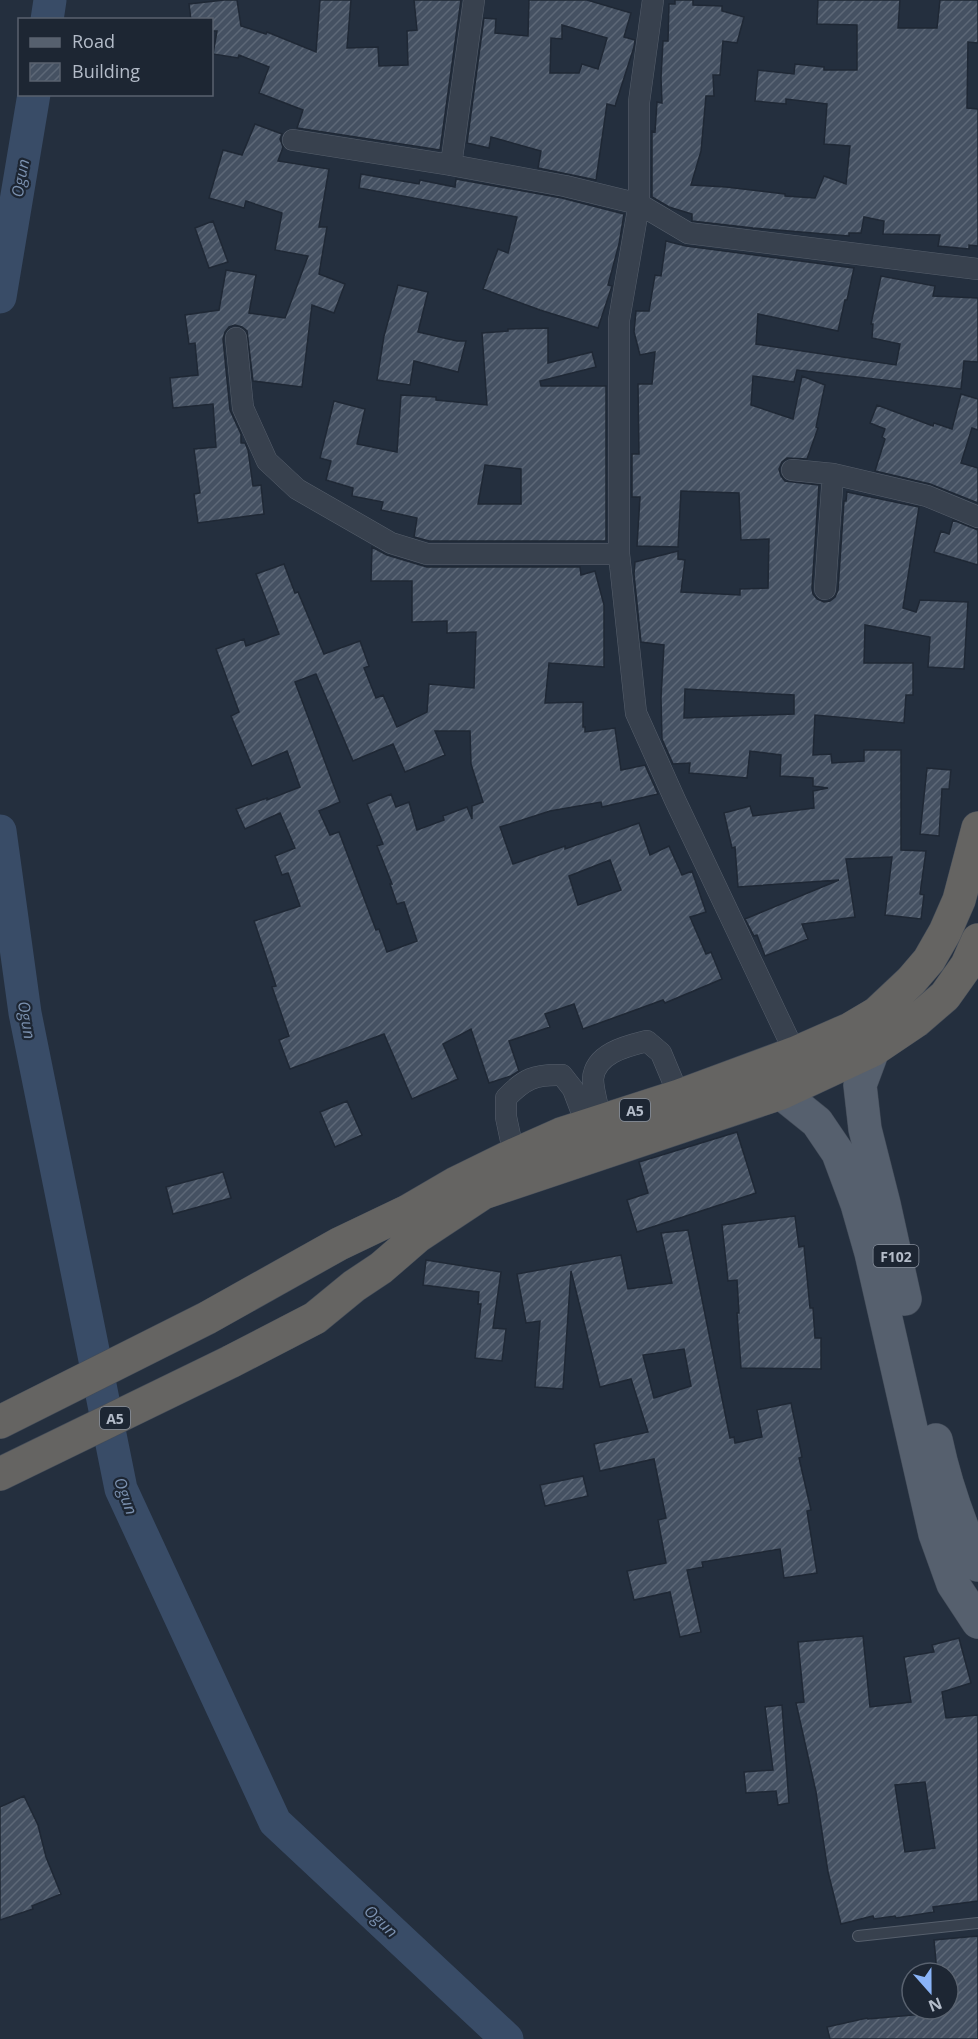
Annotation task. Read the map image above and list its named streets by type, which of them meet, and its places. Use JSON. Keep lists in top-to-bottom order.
{
  "streets": {
    "highway": ["A5"],
    "main road": ["F102"]
  },
  "crossings": [
    ["A5", "F102"]
  ],
  "water": ["Ogun"],
  "legend": ["Road", "Building"],
  "north": "bottom"
}
